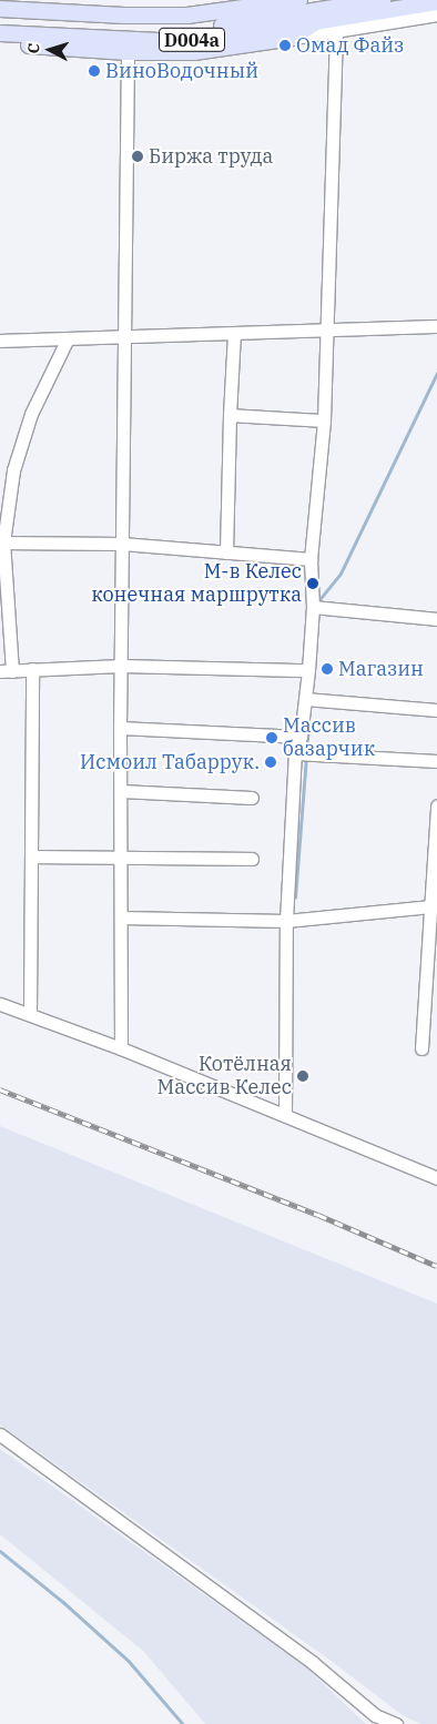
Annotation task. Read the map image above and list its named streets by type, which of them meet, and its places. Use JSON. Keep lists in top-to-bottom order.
{
  "streets": {
    "main road": ["D004a"]
  },
  "places": [
    "Омад Файз",
    "ВиноВодочный",
    "Биржа труда",
    "М-в Келес конечная маршрутка",
    "Магазин",
    "Массив базарчик",
    "Исмоил Табаррук.",
    "Котёлная Массив Келес"
  ],
  "north": "left"
}
